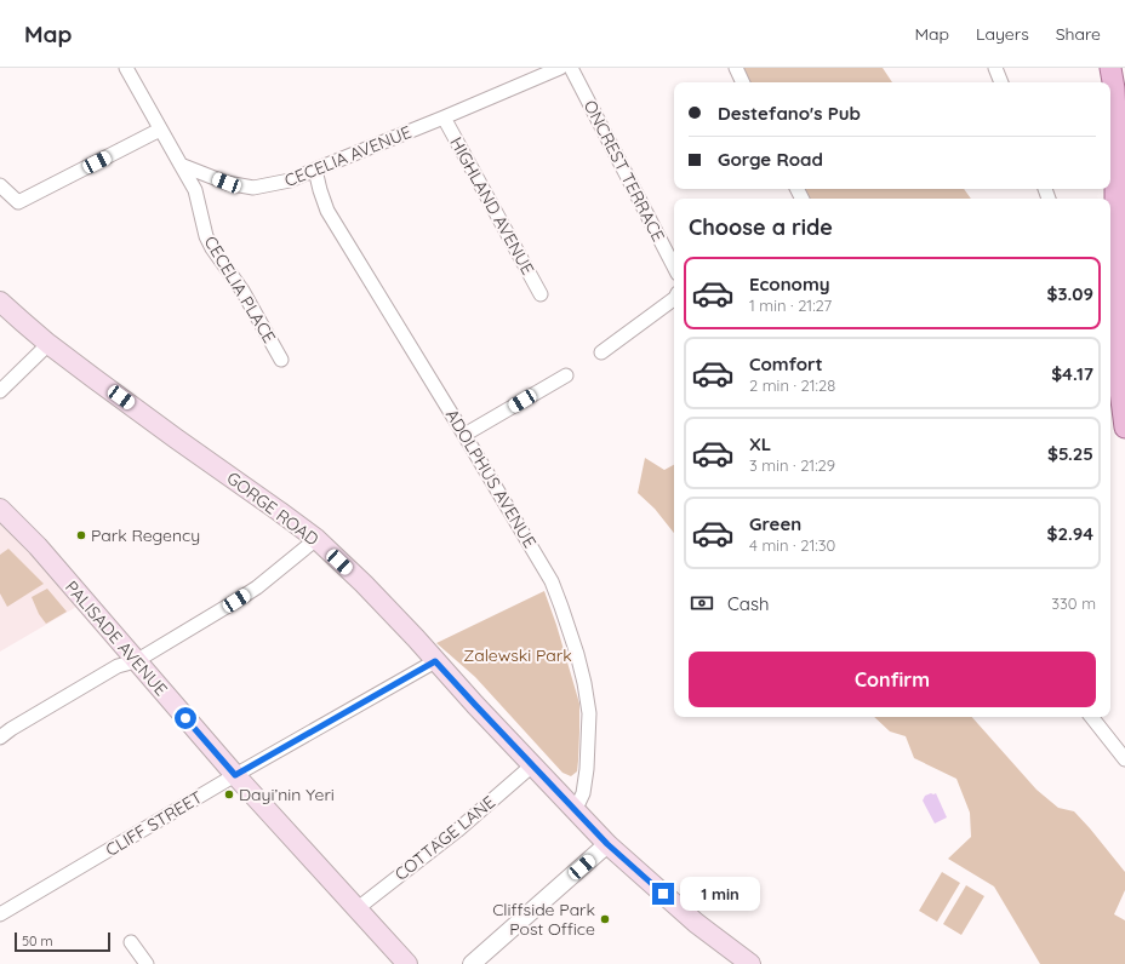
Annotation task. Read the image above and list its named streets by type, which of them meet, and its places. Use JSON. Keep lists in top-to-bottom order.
{
  "streets": {
    "main road": ["GORGE ROAD", "PALISADE AVENUE"],
    "street": [
      "CECELIA AVENUE",
      "ONCREST TERRACE",
      "HIGHLAND AVENUE",
      "CECELIA PLACE",
      "ADOLPHUS AVENUE",
      "CLIFF STREET",
      "COTTAGE LANE"
    ]
  },
  "crossings": [
    ["CECELIA AVENUE", "HIGHLAND AVENUE"],
    ["CECELIA AVENUE", "CECELIA PLACE"],
    ["CECELIA AVENUE", "ADOLPHUS AVENUE"],
    ["ADOLPHUS AVENUE", "GORGE ROAD"],
    ["GORGE ROAD", "CLIFF STREET"],
    ["GORGE ROAD", "COTTAGE LANE"],
    ["PALISADE AVENUE", "CLIFF STREET"],
    ["PALISADE AVENUE", "COTTAGE LANE"]
  ],
  "parks": ["Zalewski Park"],
  "places": ["Park Regency", "Dayi’nin Yeri", "Cliffside Park Post Office"],
  "scale_bar": "50 m",
  "page": {
    "header": "Map",
    "nav": ["Map", "Layers", "Share"],
    "banner": ["Destefano's Pub", "Gorge Road"],
    "heading": "Choose a ride",
    "list": [
      {
        "name": "Economy",
        "note": "1 min · 21:27",
        "value": "$3.09"
      },
      {
        "name": "Comfort",
        "note": "2 min · 21:28",
        "value": "$4.17"
      },
      {
        "name": "XL",
        "note": "3 min · 21:29",
        "value": "$5.25"
      },
      {
        "name": "Green",
        "note": "4 min · 21:30",
        "value": "$2.94"
      }
    ],
    "pay": ["Cash", "330 m"],
    "buttons": "Confirm",
    "bubble": "1 min",
    "scale": "50 m"
  }
}
